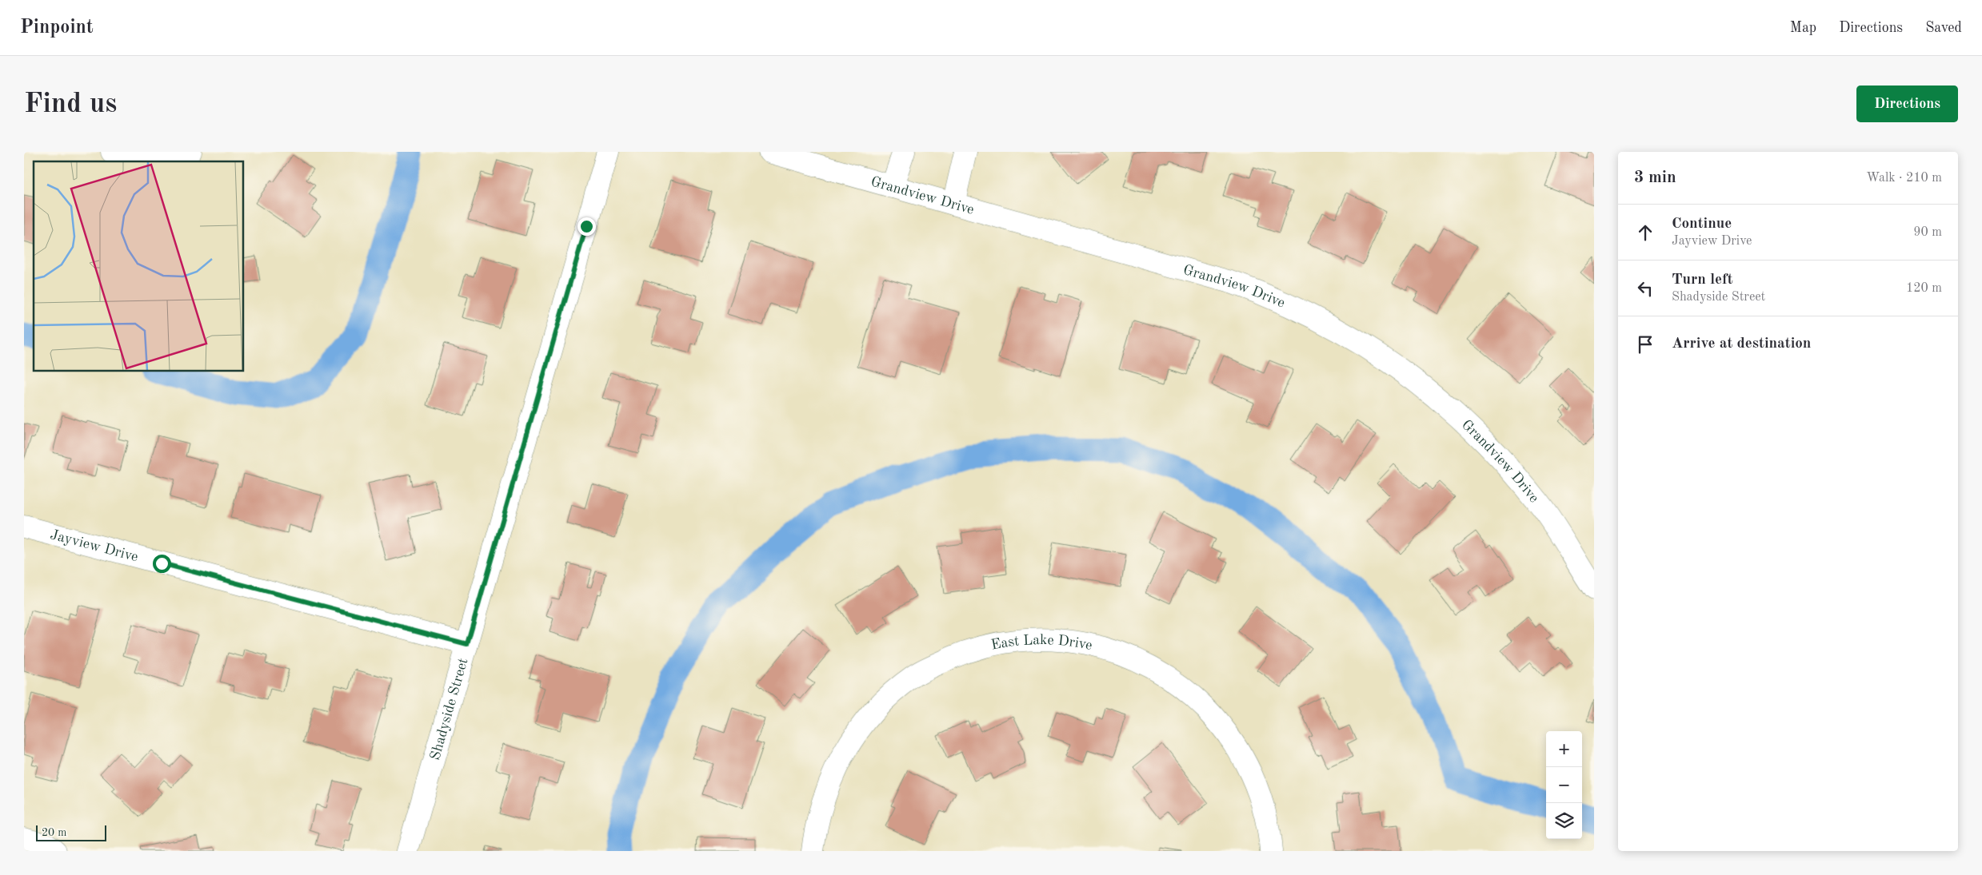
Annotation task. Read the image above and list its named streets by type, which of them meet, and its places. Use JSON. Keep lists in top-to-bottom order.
{
  "streets": {
    "street": [
      "Grandview Drive",
      "Jayview Drive",
      "East Lake Drive",
      "Shadyside Street"
    ]
  },
  "crossings": [
    ["Jayview Drive", "Shadyside Street"]
  ],
  "scale_bar": "20 m",
  "page": {
    "header": "Pinpoint",
    "nav": ["Map", "Directions", "Saved"],
    "buttons": "Directions",
    "title": "Find us",
    "heading": ["3 min", "Walk · 210 m"],
    "list": [
      ["Continue", "Jayview Drive", "90 m"],
      ["Turn left", "Shadyside Street", "120 m"],
      "Arrive at destination"
    ],
    "map_buttons": ["+", "−"],
    "scale": "20 m"
  }
}
